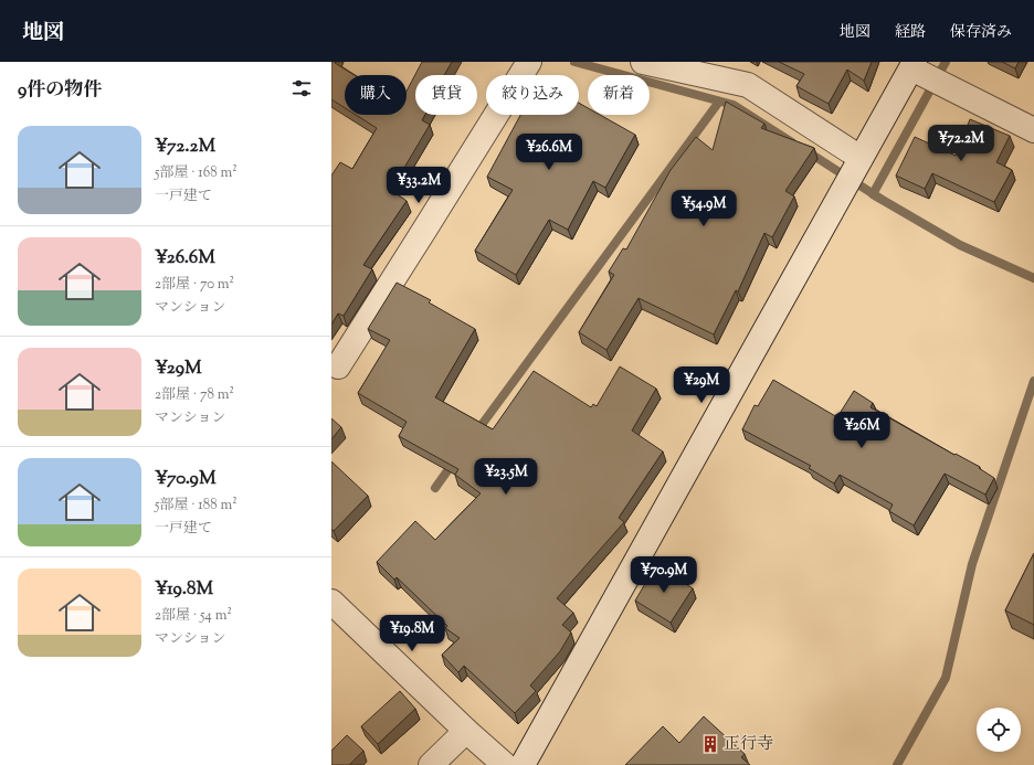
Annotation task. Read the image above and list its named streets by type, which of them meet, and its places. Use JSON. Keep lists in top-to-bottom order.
{
  "places": {
    "building": ["正行寺"]
  },
  "page": {
    "header": "地図",
    "nav": ["地図", "経路", "保存済み"],
    "heading": "9件の物件",
    "chip": [
      "購入",
      "賃貸",
      "絞り込み",
      "新着"
    ],
    "list": [
      {
        "name": "¥72.2M",
        "note": "5部屋 · 168 m² · 一戸建て"
      },
      {
        "name": "¥26.6M",
        "note": "2部屋 · 70 m² · マンション"
      },
      {
        "name": "¥29M",
        "note": "2部屋 · 78 m² · マンション"
      },
      {
        "name": "¥70.9M",
        "note": "5部屋 · 188 m² · 一戸建て"
      },
      {
        "name": "¥19.8M",
        "note": "2部屋 · 54 m² · マンション"
      }
    ],
    "price": [
      "¥72.2M",
      "¥26.6M",
      "¥33.2M",
      "¥54.9M",
      "¥29M",
      "¥26M",
      "¥23.5M",
      "¥70.9M",
      "¥19.8M"
    ]
  }
}
